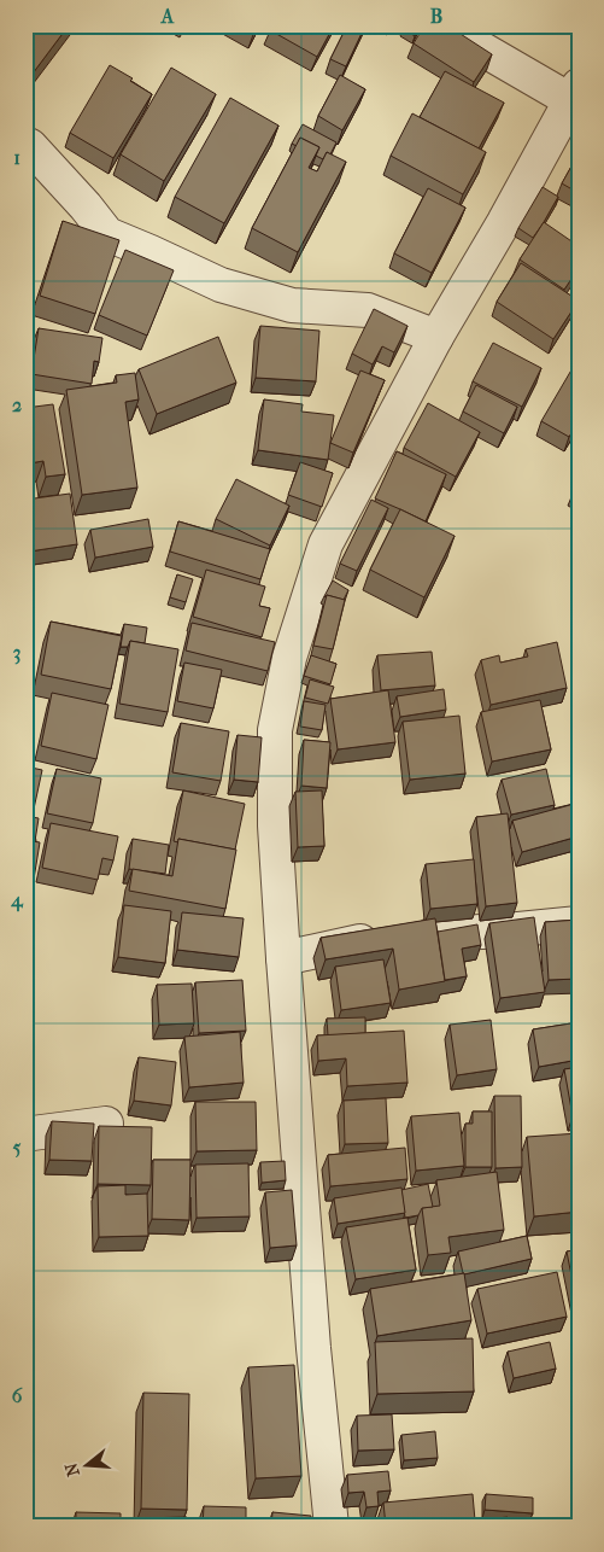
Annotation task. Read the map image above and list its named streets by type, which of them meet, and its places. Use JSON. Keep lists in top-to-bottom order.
{
  "north": "left",
  "grid": {
    "columns": ["A", "B"],
    "rows": [
      "1",
      "2",
      "3",
      "4",
      "5",
      "6"
    ]
  }
}
